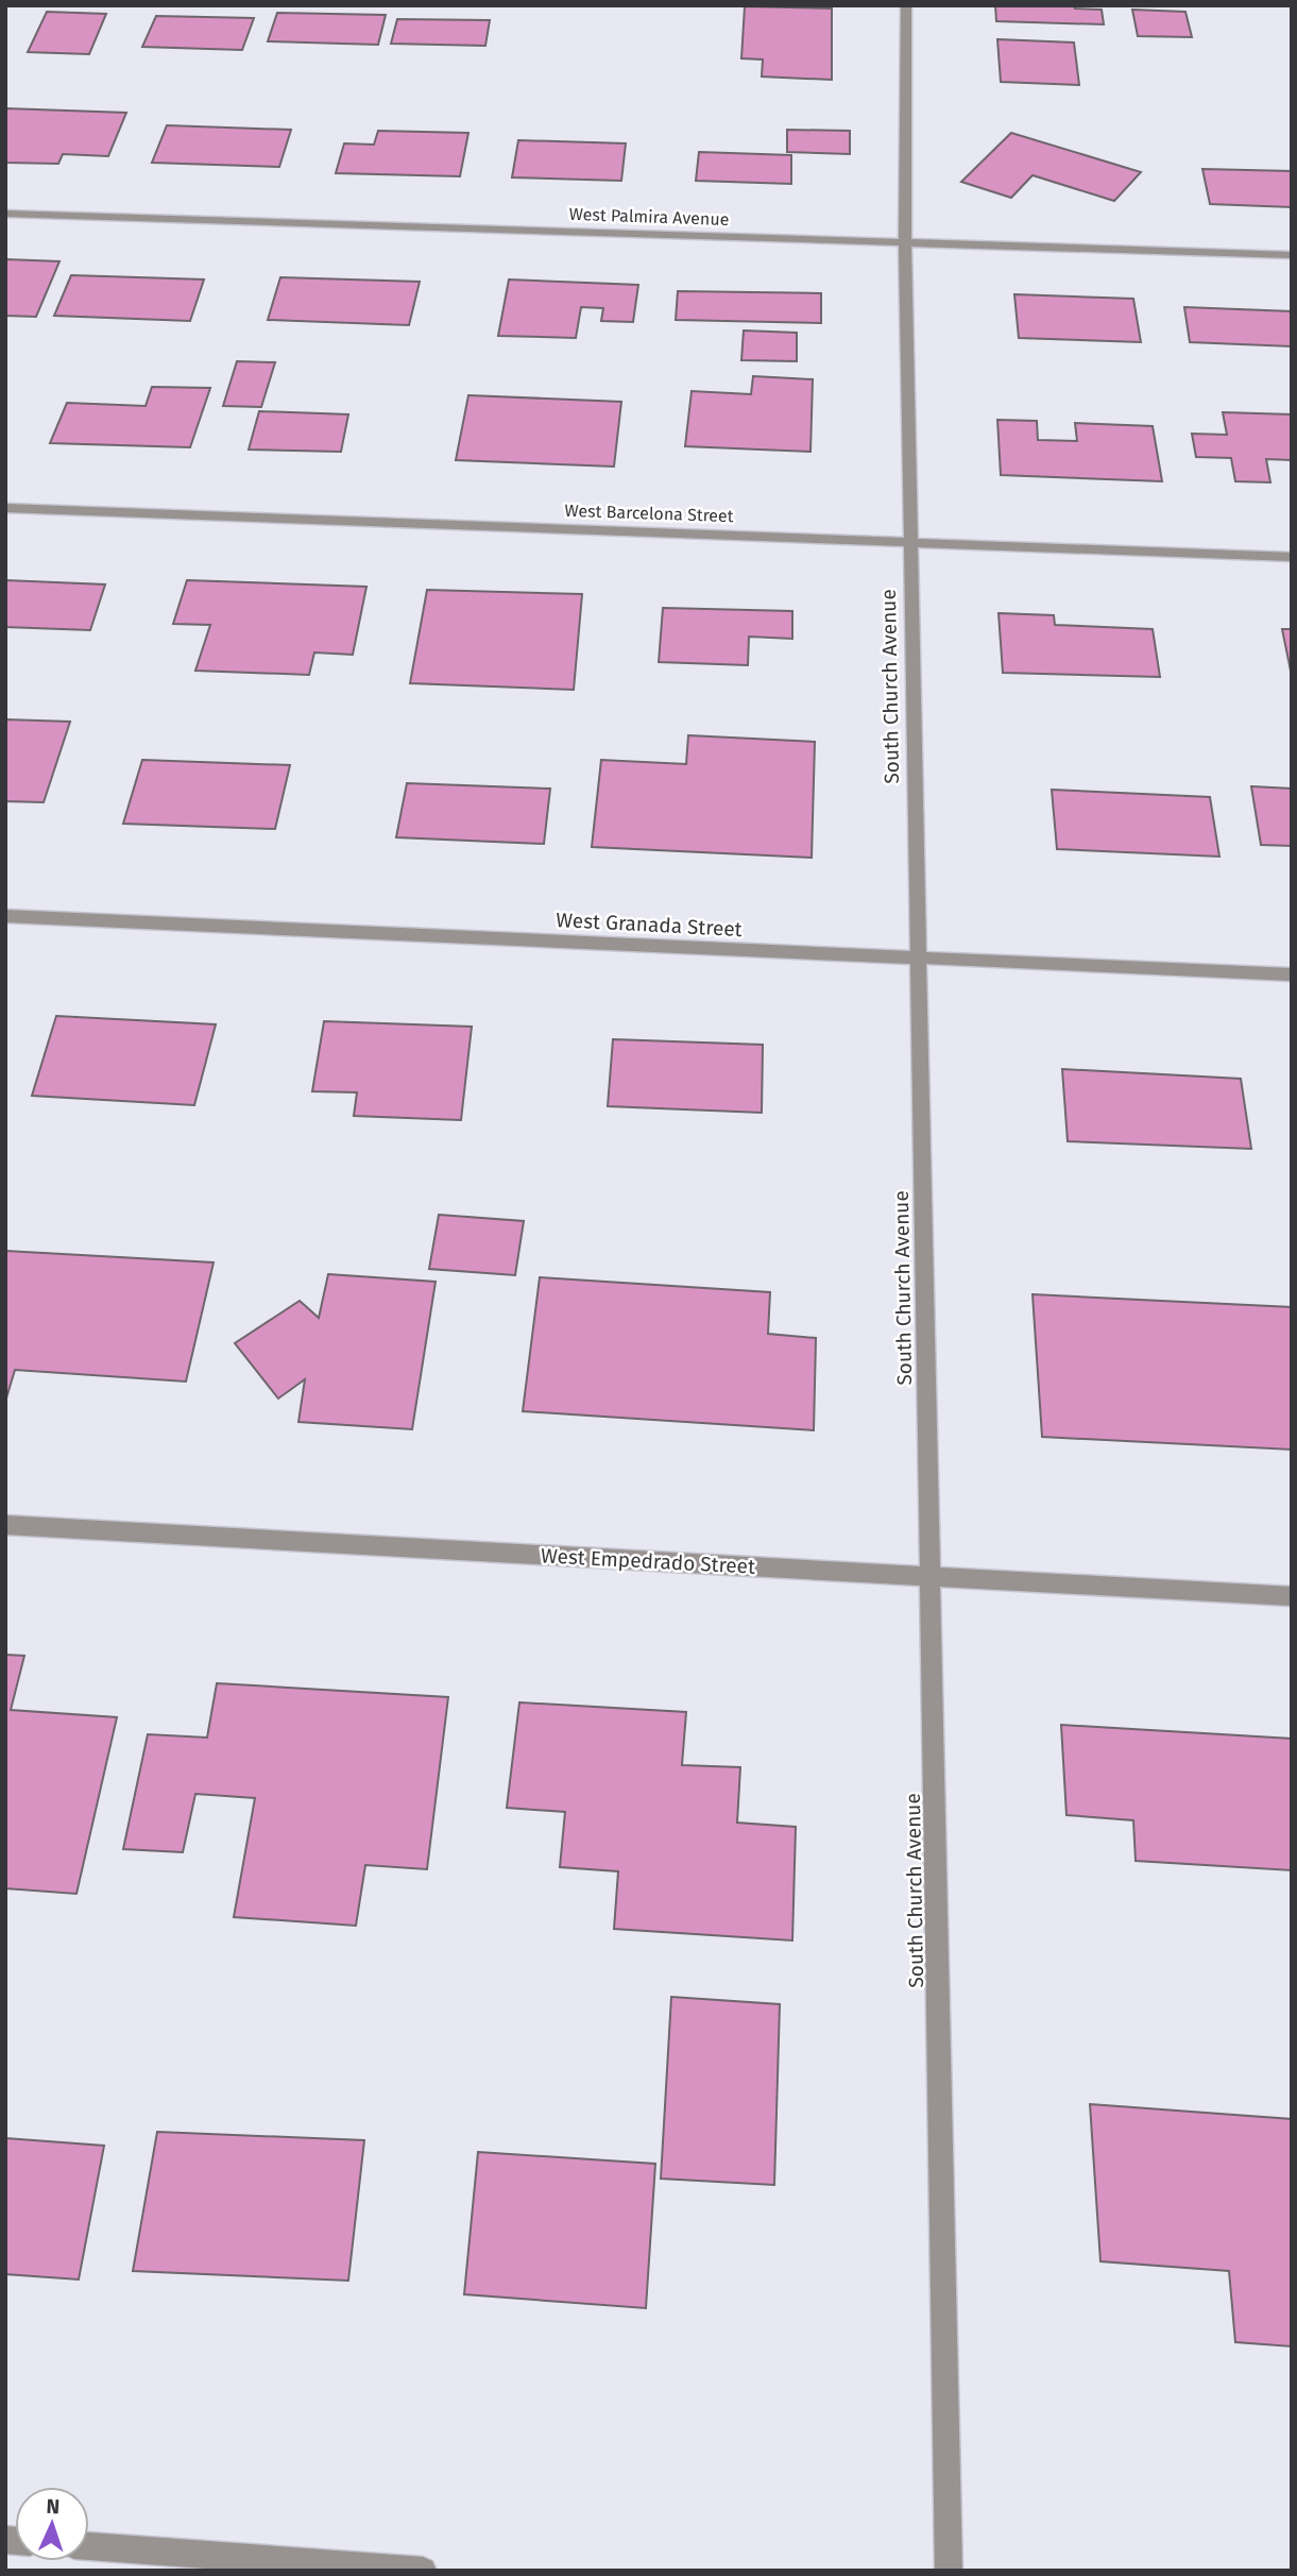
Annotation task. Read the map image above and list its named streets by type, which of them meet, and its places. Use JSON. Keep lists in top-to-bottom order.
{
  "streets": {
    "street": [
      "West Palmira Avenue",
      "West Barcelona Street",
      "South Church Avenue",
      "West Granada Street",
      "West Empedrado Street"
    ]
  },
  "crossings": [
    ["West Palmira Avenue", "South Church Avenue"],
    ["West Barcelona Street", "South Church Avenue"],
    ["South Church Avenue", "West Granada Street"],
    ["South Church Avenue", "West Empedrado Street"]
  ],
  "north": "top"
}
